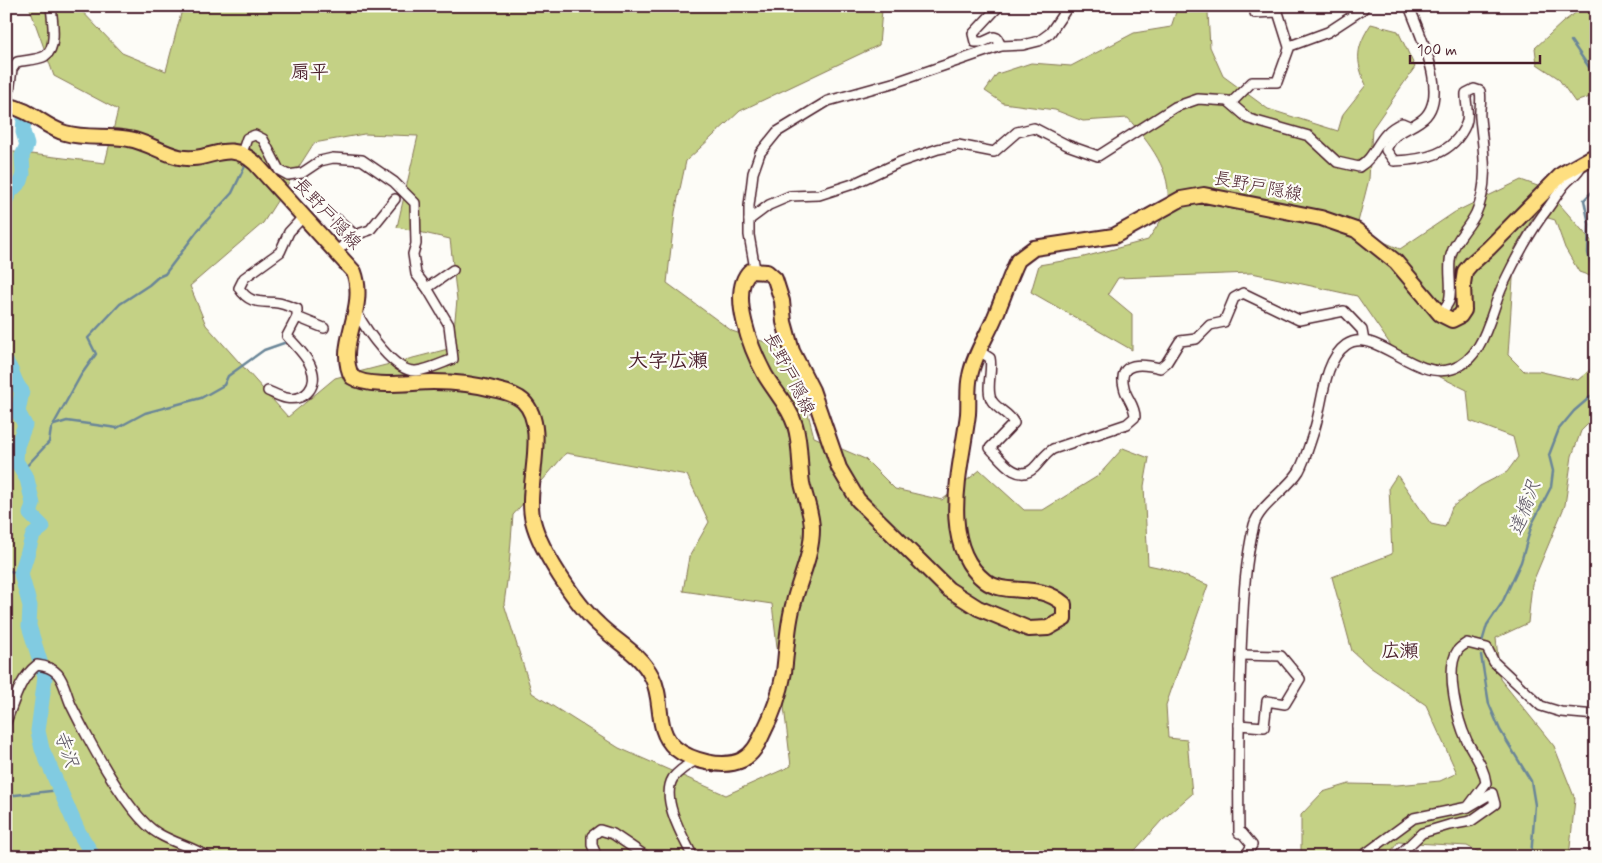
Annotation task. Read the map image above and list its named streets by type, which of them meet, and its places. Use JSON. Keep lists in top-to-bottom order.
{
  "streets": {
    "main road": ["長野戸隠線"]
  },
  "districts": ["扇平", "大字広瀬", "広瀬"],
  "water": ["達橋沢", "寺沢"],
  "scale_bar": "100 m"
}
